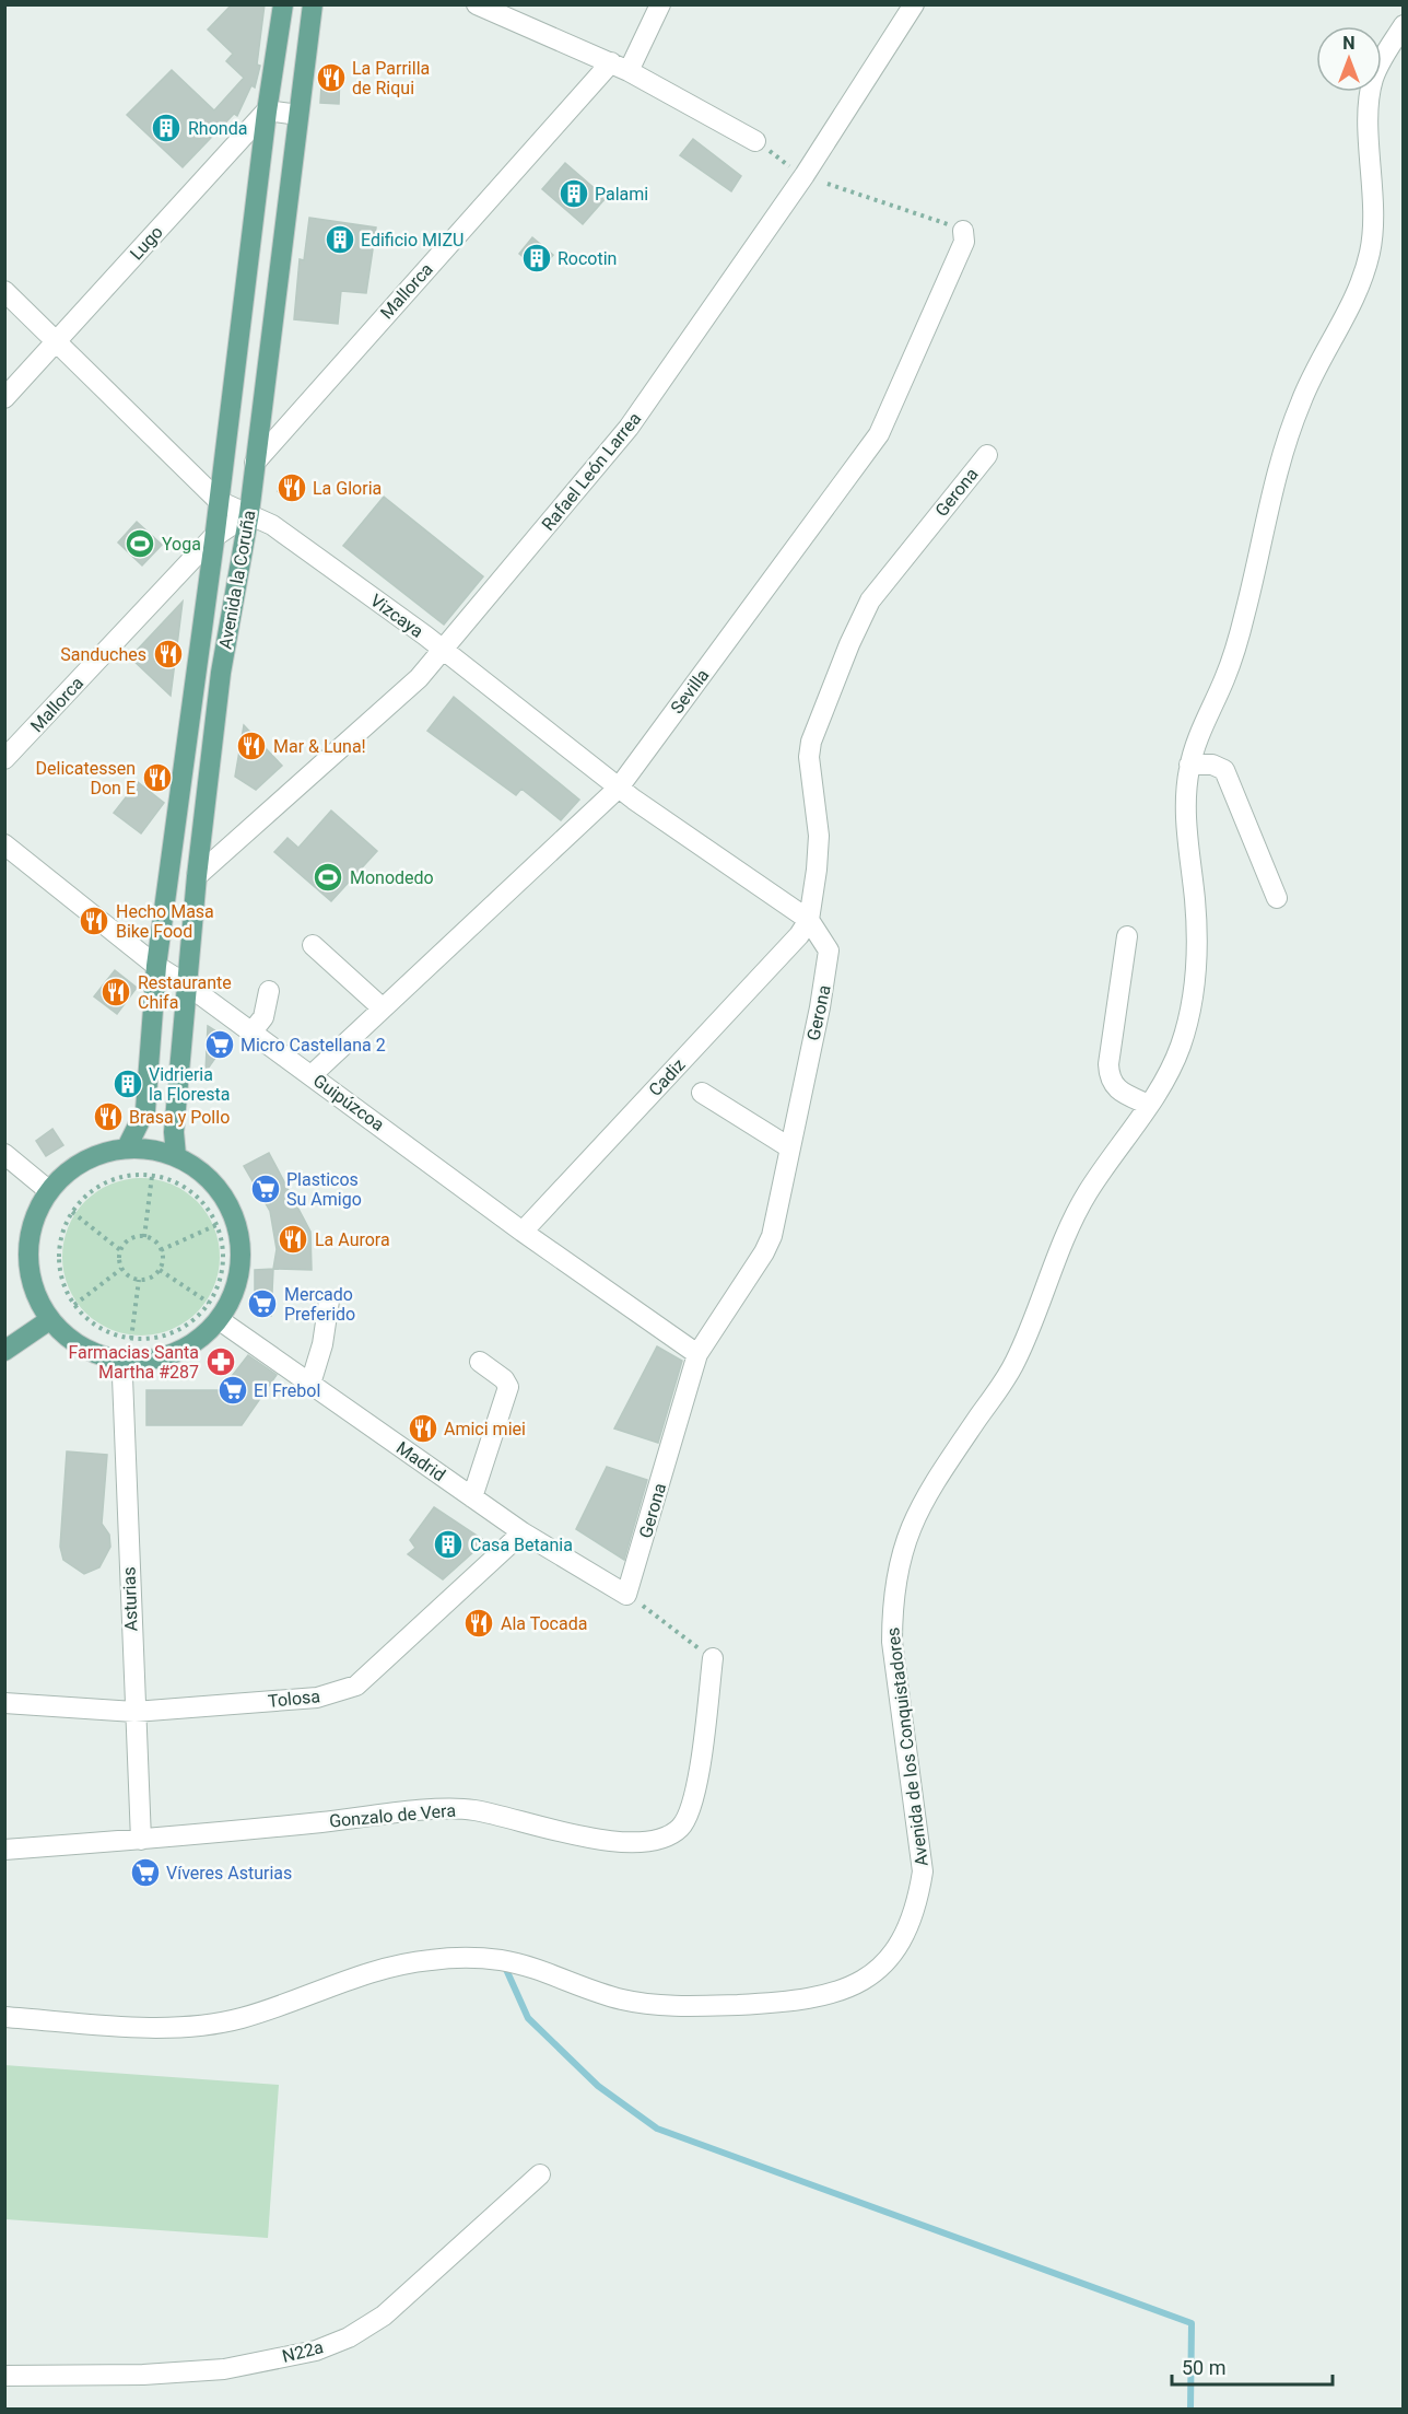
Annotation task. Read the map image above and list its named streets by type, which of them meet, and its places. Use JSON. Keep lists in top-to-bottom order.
{
  "streets": {
    "main road": ["Avenida la Coruña"],
    "street": [
      "Lugo",
      "Mallorca",
      "Rafael León Larrea",
      "Gerona",
      "Vizcaya",
      "Sevilla",
      "Cadiz",
      "Guipúzcoa",
      "Madrid",
      "Asturias",
      "Tolosa",
      "Avenida de los Conquistadores",
      "Gonzalo de Vera",
      "N22a"
    ]
  },
  "crossings": [
    ["Lugo", "Avenida la Coruña"],
    ["Lugo", "Vizcaya"],
    ["Mallorca", "Avenida la Coruña"],
    ["Mallorca", "Vizcaya"],
    ["Rafael León Larrea", "Avenida la Coruña"],
    ["Rafael León Larrea", "Vizcaya"],
    ["Gerona", "Vizcaya"],
    ["Gerona", "Cadiz"],
    ["Gerona", "Guipúzcoa"],
    ["Gerona", "Madrid"],
    ["Avenida la Coruña", "Vizcaya"],
    ["Avenida la Coruña", "Guipúzcoa"],
    ["Vizcaya", "Sevilla"],
    ["Vizcaya", "Cadiz"],
    ["Sevilla", "Guipúzcoa"],
    ["Cadiz", "Guipúzcoa"],
    ["Madrid", "Tolosa"],
    ["Asturias", "Tolosa"],
    ["Asturias", "Gonzalo de Vera"]
  ],
  "places": {
    "restaurant": [
      "La Parrilla de Riqui",
      "La Gloria",
      "Sanduches",
      "Mar & Luna!",
      "Delicatessen Don E",
      "Hecho Masa Bike Food",
      "Restaurante Chifa",
      "Brasa y Pollo",
      "La Aurora",
      "Amici miei",
      "Ala Tocada"
    ],
    "building": [
      "Rhonda",
      "Palami",
      "Edificio MIZU",
      "Rocotin",
      "Vidrieria la Floresta",
      "Casa Betania"
    ],
    "sports": ["Yoga", "Monodedo"],
    "supermarket": [
      "Micro Castellana 2",
      "Plasticos Su Amigo",
      "Mercado Preferido",
      "El Frebol",
      "Víveres Asturias"
    ],
    "pharmacy": ["Farmacias Santa Martha #287"]
  },
  "scale_bar": "50 m",
  "north": "top"
}
